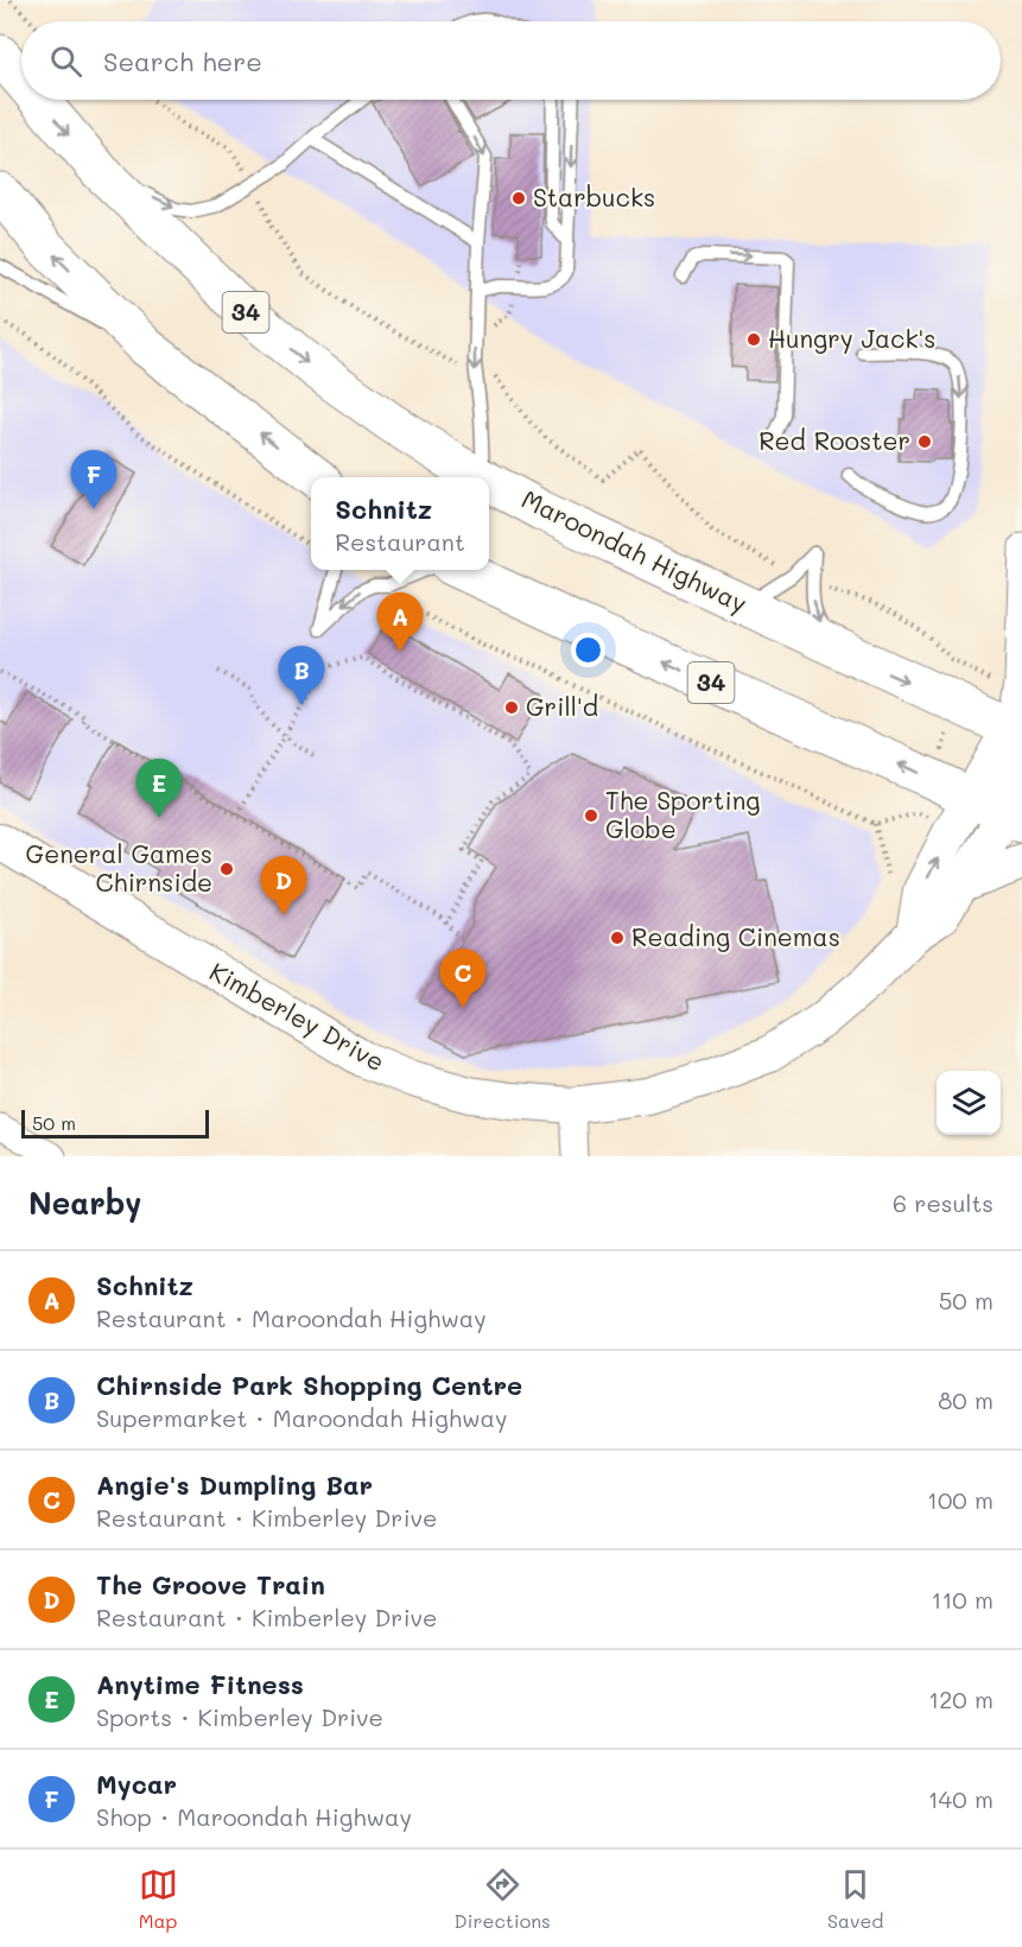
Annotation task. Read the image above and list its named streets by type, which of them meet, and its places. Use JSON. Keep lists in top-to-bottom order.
{
  "streets": {
    "highway": ["34", "Maroondah Highway"],
    "main road": ["Kimberley Drive"]
  },
  "crossings": [
    ["34", "Kimberley Drive"],
    ["Maroondah Highway", "Kimberley Drive"]
  ],
  "places": [
    "Starbucks",
    "Hungry Jack's",
    "Red Rooster",
    "Grill'd",
    "The Sporting Globe",
    "General Games Chirnside",
    "Reading Cinemas"
  ],
  "scale_bar": "50 m",
  "page": {
    "search": "Search here",
    "pins": [
      "F",
      "A",
      "B",
      "E",
      "D",
      "C"
    ],
    "popup": ["Schnitz", "Restaurant"],
    "scale": "50 m",
    "heading": ["Nearby", "6 results"],
    "list": [
      {
        "mark": "A",
        "name": "Schnitz",
        "note": "Restaurant · Maroondah Highway",
        "value": "50 m"
      },
      {
        "mark": "B",
        "name": "Chirnside Park Shopping Centre",
        "note": "Supermarket · Maroondah Highway",
        "value": "80 m"
      },
      {
        "mark": "C",
        "name": "Angie's Dumpling Bar",
        "note": "Restaurant · Kimberley Drive",
        "value": "100 m"
      },
      {
        "mark": "D",
        "name": "The Groove Train",
        "note": "Restaurant · Kimberley Drive",
        "value": "110 m"
      },
      {
        "mark": "E",
        "name": "Anytime Fitness",
        "note": "Sports · Kimberley Drive",
        "value": "120 m"
      },
      {
        "mark": "F",
        "name": "Mycar",
        "note": "Shop · Maroondah Highway",
        "value": "140 m"
      }
    ],
    "nav": ["Map", "Directions", "Saved"]
  }
}
